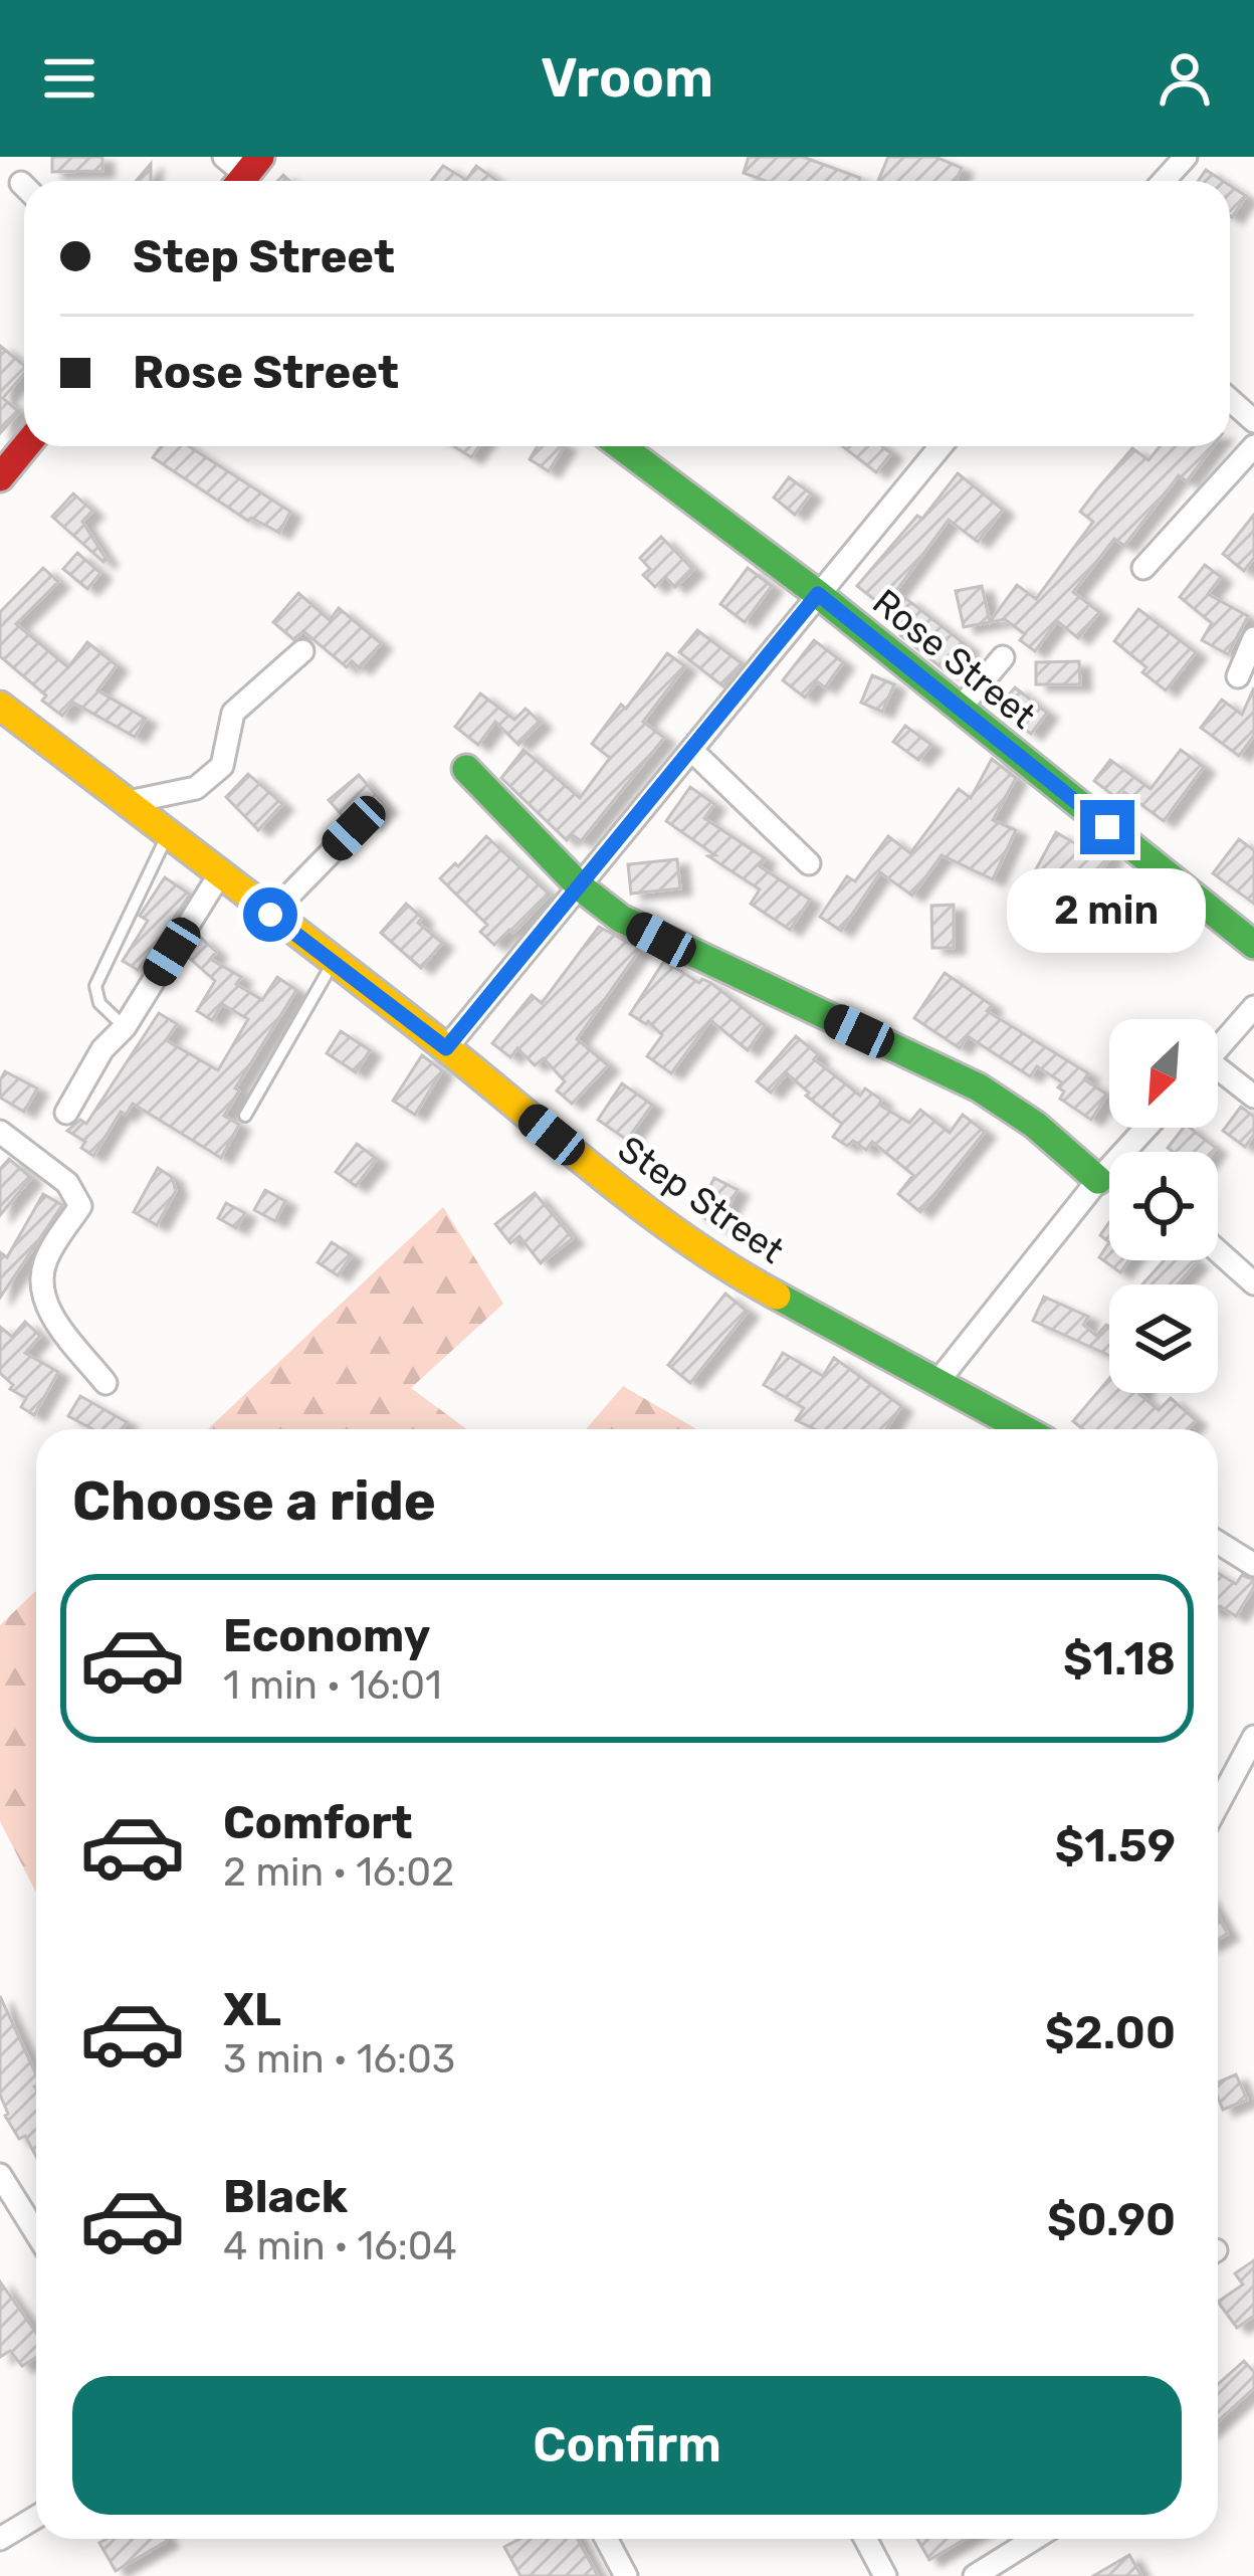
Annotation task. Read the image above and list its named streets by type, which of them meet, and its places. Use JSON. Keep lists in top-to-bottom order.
{
  "streets": {
    "street": ["Rose Street", "Step Street"]
  },
  "north": "bottom left",
  "page": {
    "header": "Vroom",
    "banner": ["Step Street", "Rose Street"],
    "bubble": "2 min",
    "heading": "Choose a ride",
    "list": [
      {
        "name": "Economy",
        "note": "1 min · 16:01",
        "value": "$1.18"
      },
      {
        "name": "Comfort",
        "note": "2 min · 16:02",
        "value": "$1.59"
      },
      {
        "name": "XL",
        "note": "3 min · 16:03",
        "value": "$2.00"
      },
      {
        "name": "Black",
        "note": "4 min · 16:04",
        "value": "$0.90"
      }
    ],
    "buttons": "Confirm"
  }
}
